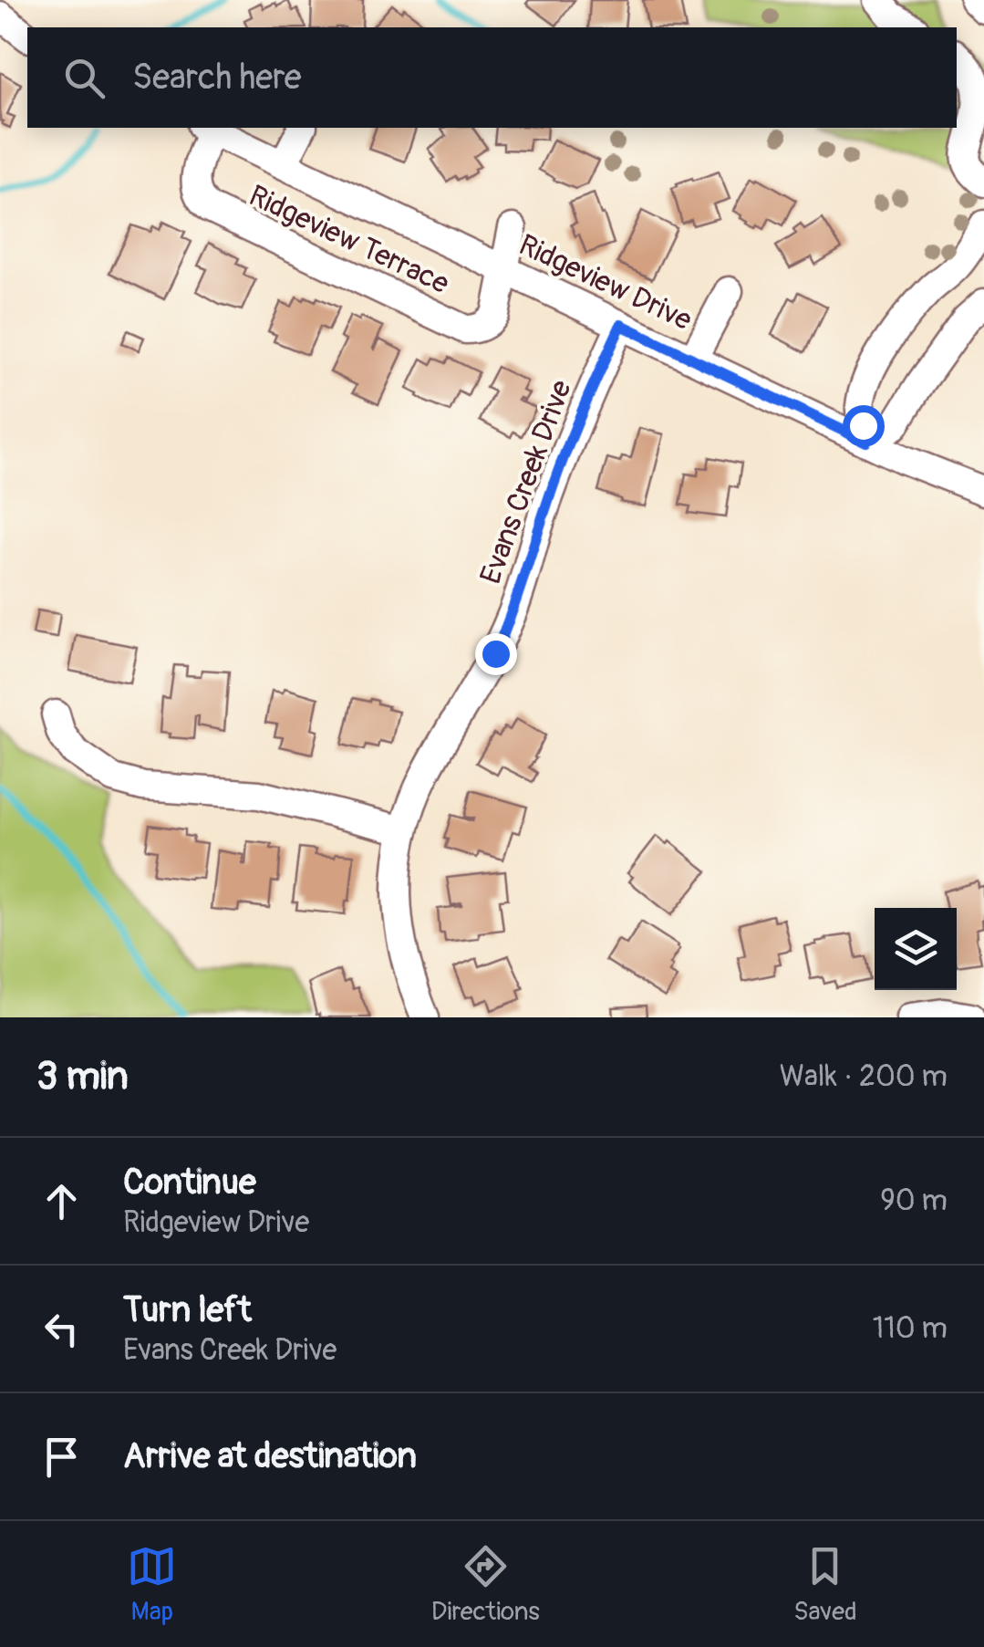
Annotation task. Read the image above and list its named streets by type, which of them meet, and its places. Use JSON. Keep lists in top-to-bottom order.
{
  "streets": {
    "street": ["Ridgeview Terrace", "Ridgeview Drive", "Evans Creek Drive"]
  },
  "crossings": [
    ["Ridgeview Terrace", "Ridgeview Drive"],
    ["Ridgeview Drive", "Evans Creek Drive"]
  ],
  "page": {
    "search": "Search here",
    "heading": ["3 min", "Walk · 200 m"],
    "list": [
      ["Continue", "Ridgeview Drive", "90 m"],
      ["Turn left", "Evans Creek Drive", "110 m"],
      "Arrive at destination"
    ],
    "nav": ["Map", "Directions", "Saved"]
  }
}
